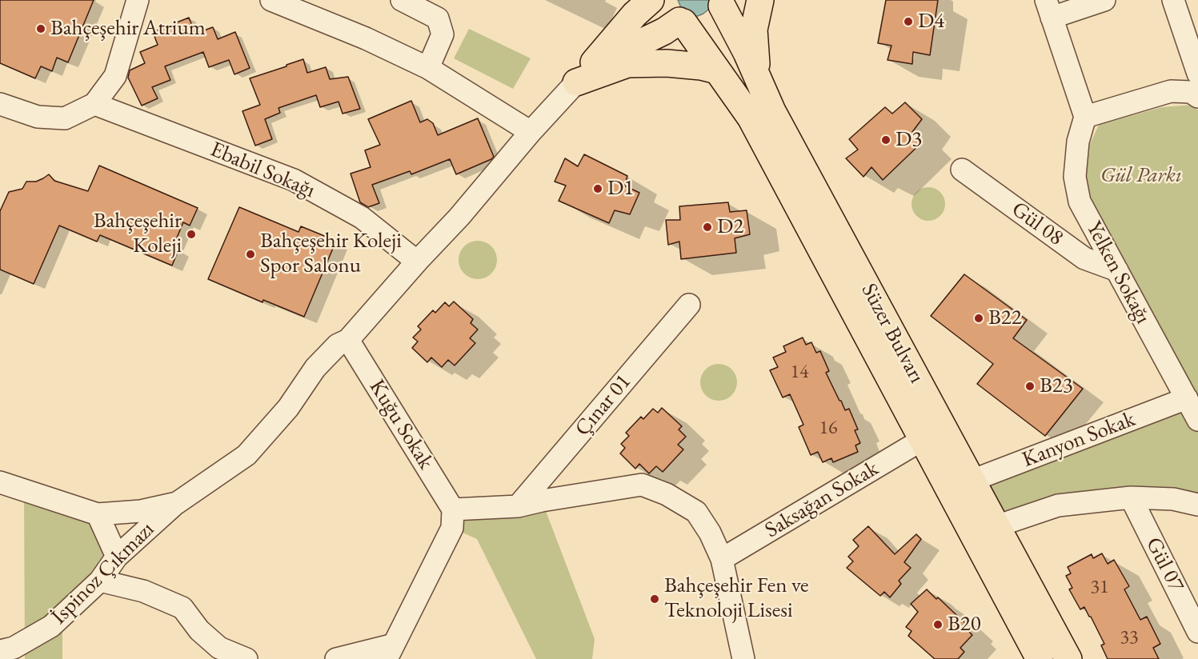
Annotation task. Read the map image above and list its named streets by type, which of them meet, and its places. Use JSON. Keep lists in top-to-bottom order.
{
  "streets": {
    "main road": ["Süzer Bulvarı"],
    "street": [
      "Ebabil Sokağı",
      "Gül 08",
      "Yelken Sokağı",
      "Çınar 01",
      "Kuğu Sokak",
      "Kanyon Sokak",
      "Saksağan Sokak",
      "Gül 07",
      "İspinoz Çıkmazı"
    ]
  },
  "crossings": [
    ["Gül 08", "Yelken Sokağı"],
    ["Yelken Sokağı", "Kanyon Sokak"],
    ["Süzer Bulvarı", "Kanyon Sokak"],
    ["Süzer Bulvarı", "Saksağan Sokak"]
  ],
  "parks": ["Gül Parkı"],
  "places": [
    "D4",
    "Bahçeşehir Atrium",
    "D3",
    "D1",
    "D2",
    "Bahçeşehir Koleji",
    "Bahçeşehir Koleji Spor Salonu",
    "B22",
    "B23",
    "Bahçeşehir Fen ve Teknoloji Lisesi",
    "B20"
  ],
  "house_numbers": [
    "14",
    "16",
    "31",
    "33"
  ]
}
